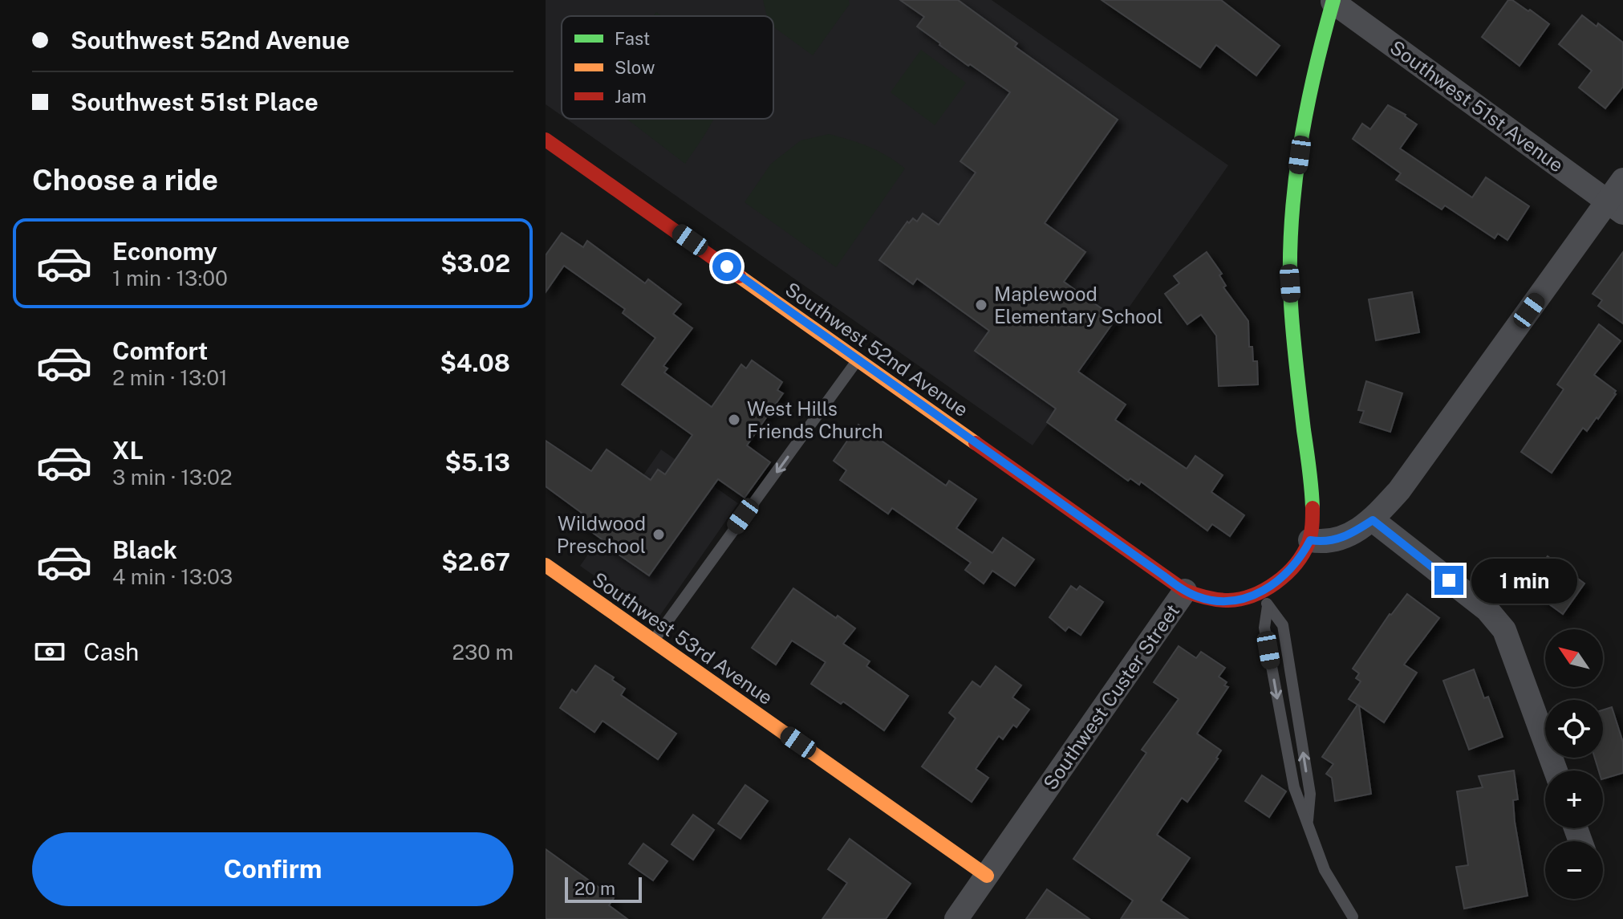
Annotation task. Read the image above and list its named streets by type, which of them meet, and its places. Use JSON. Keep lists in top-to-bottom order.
{
  "streets": {
    "street": [
      "Southwest 51st Avenue",
      "Southwest 52nd Avenue",
      "Southwest 53rd Avenue",
      "Southwest Custer Street"
    ]
  },
  "crossings": [
    ["Southwest 52nd Avenue", "Southwest Custer Street"],
    ["Southwest 53rd Avenue", "Southwest Custer Street"]
  ],
  "places": ["Maplewood Elementary School", "West Hills Friends Church", "Wildwood Preschool"],
  "legend": ["Fast", "Slow", "Jam"],
  "scale_bar": "20 m",
  "north": "top left",
  "page": {
    "banner": ["Southwest 52nd Avenue", "Southwest 51st Place"],
    "heading": "Choose a ride",
    "list": [
      {
        "name": "Economy",
        "note": "1 min · 13:00",
        "value": "$3.02"
      },
      {
        "name": "Comfort",
        "note": "2 min · 13:01",
        "value": "$4.08"
      },
      {
        "name": "XL",
        "note": "3 min · 13:02",
        "value": "$5.13"
      },
      {
        "name": "Black",
        "note": "4 min · 13:03",
        "value": "$2.67"
      }
    ],
    "bubble": "1 min",
    "pay": ["Cash", "230 m"],
    "map_buttons": ["+", "−"],
    "buttons": "Confirm",
    "scale": "20 m"
  }
}
